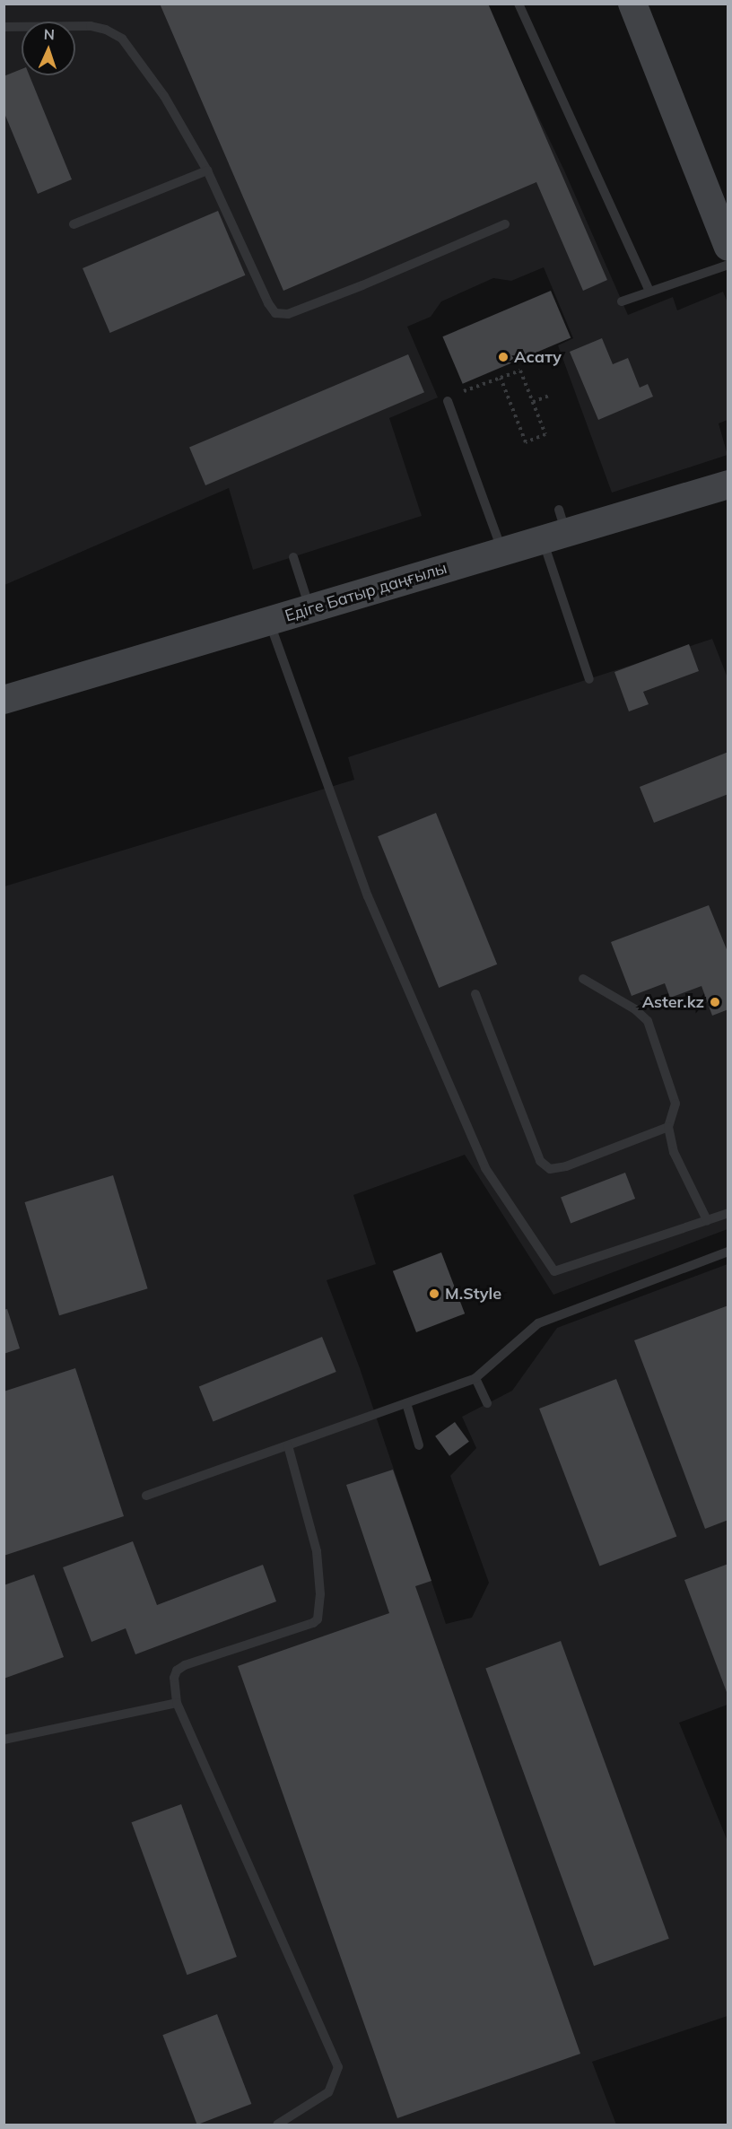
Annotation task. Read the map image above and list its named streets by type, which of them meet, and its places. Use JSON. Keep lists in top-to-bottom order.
{
  "streets": {
    "main road": ["Едіге Батыр даңғылы"]
  },
  "places": ["Асату", "Aster.kz", "M.Style"],
  "north": "top"
}
